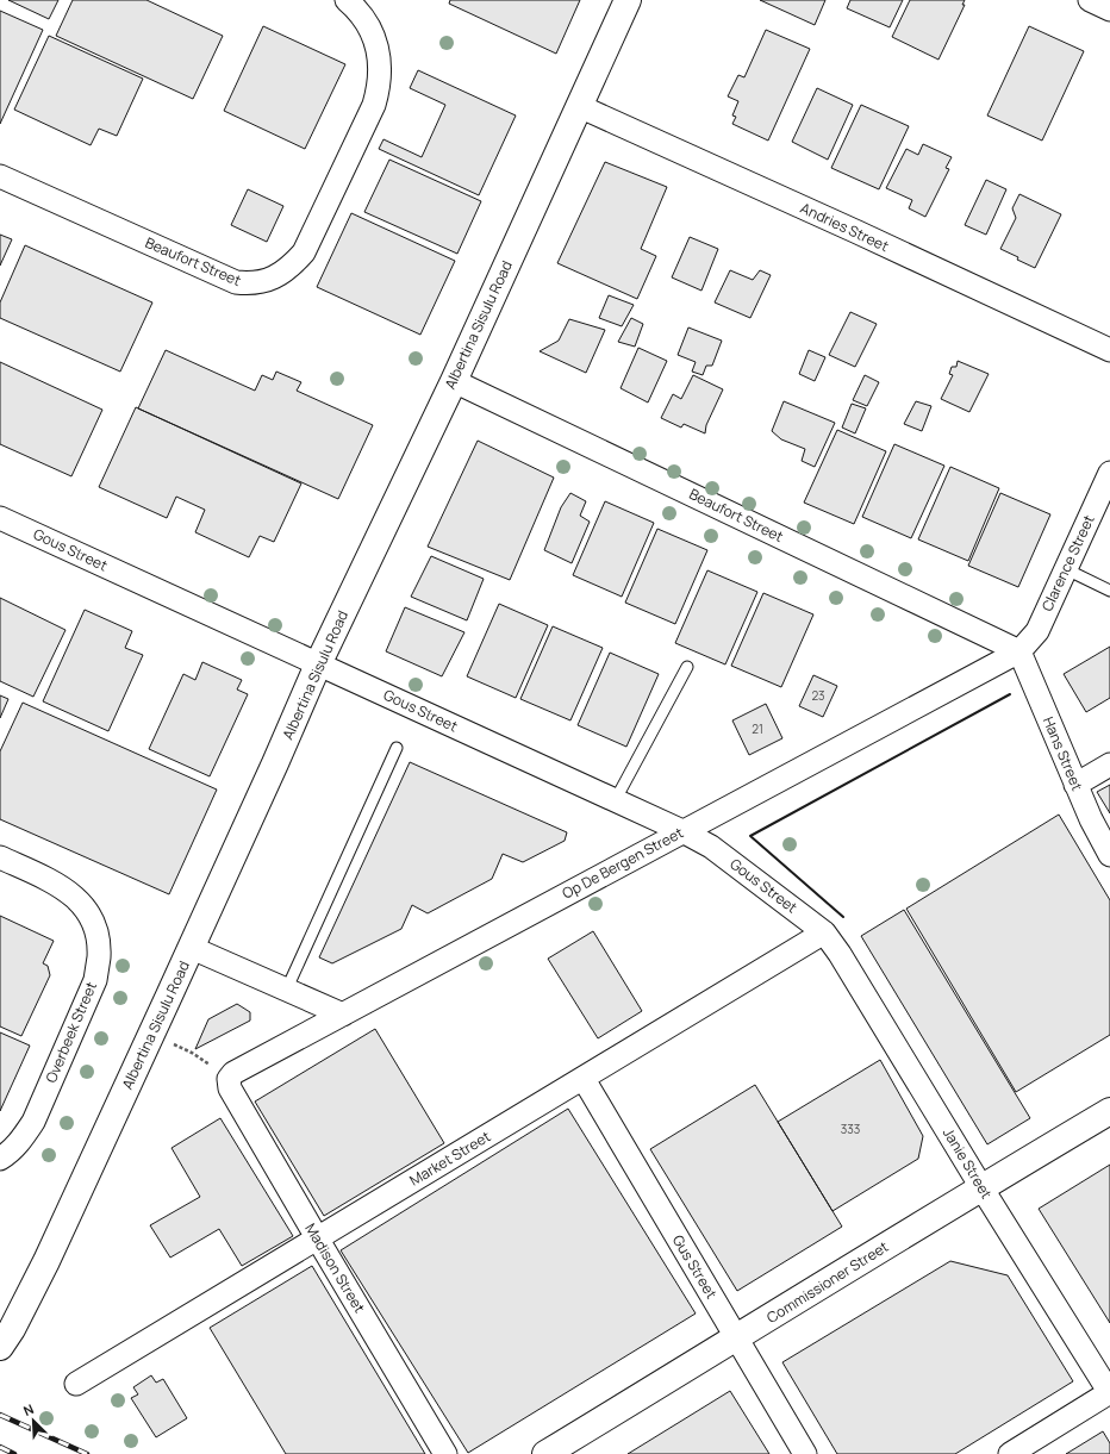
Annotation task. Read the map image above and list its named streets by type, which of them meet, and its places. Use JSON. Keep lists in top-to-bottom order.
{
  "streets": {
    "main road": ["Albertina Sisulu Road", "Commissioner Street"],
    "street": [
      "Andries Street",
      "Beaufort Street",
      "Gous Street",
      "Clarence Street",
      "Hans Street",
      "Op De Bergen Street",
      "Overbeek Street",
      "Market Street",
      "Janie Street",
      "Gus Street",
      "Madison Street"
    ]
  },
  "crossings": [
    ["Andries Street", "Albertina Sisulu Road"],
    ["Beaufort Street", "Albertina Sisulu Road"],
    ["Beaufort Street", "Clarence Street"],
    ["Beaufort Street", "Hans Street"],
    ["Beaufort Street", "Op De Bergen Street"],
    ["Albertina Sisulu Road", "Gous Street"],
    ["Gous Street", "Op De Bergen Street"],
    ["Gous Street", "Market Street"],
    ["Gous Street", "Janie Street"],
    ["Clarence Street", "Hans Street"],
    ["Clarence Street", "Op De Bergen Street"],
    ["Hans Street", "Op De Bergen Street"],
    ["Op De Bergen Street", "Madison Street"],
    ["Market Street", "Janie Street"],
    ["Market Street", "Gus Street"],
    ["Market Street", "Madison Street"],
    ["Janie Street", "Commissioner Street"],
    ["Gus Street", "Commissioner Street"]
  ],
  "house_numbers": ["23", "21", "333"],
  "north": "top left"
}
